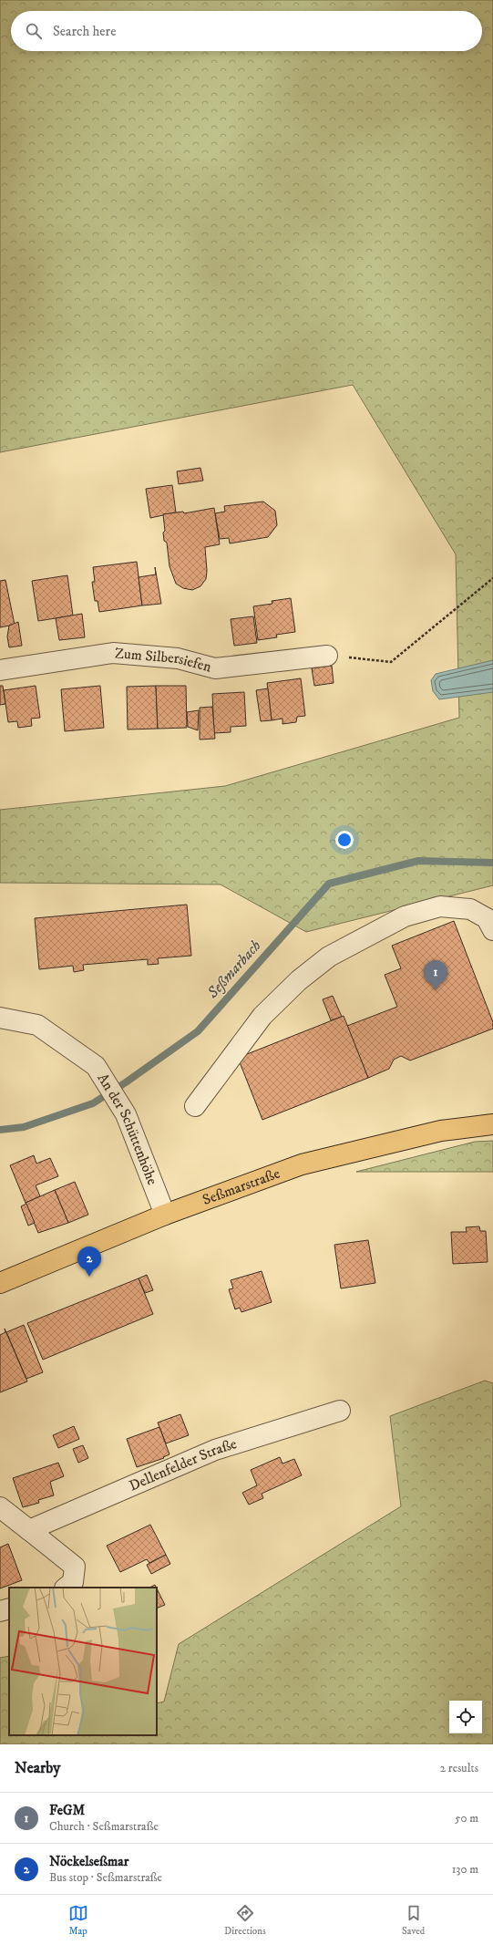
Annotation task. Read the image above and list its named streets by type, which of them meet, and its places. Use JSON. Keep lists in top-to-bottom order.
{
  "streets": {
    "main road": ["Seßmarstraße"],
    "street": ["Zum Silbersiefen", "An der Schüttenhöhe", "Dellenfelder Straße"]
  },
  "crossings": [
    ["An der Schüttenhöhe", "Seßmarstraße"]
  ],
  "water": ["Seßmarbach"],
  "page": {
    "search": "Search here",
    "pins": ["1", "2"],
    "heading": ["Nearby", "2 results"],
    "list": [
      {
        "mark": "1",
        "name": "FeGM",
        "note": "Church · Seßmarstraße",
        "value": "50 m"
      },
      {
        "mark": "2",
        "name": "Nöckelseßmar",
        "note": "Bus stop · Seßmarstraße",
        "value": "130 m"
      }
    ],
    "nav": ["Map", "Directions", "Saved"]
  }
}
